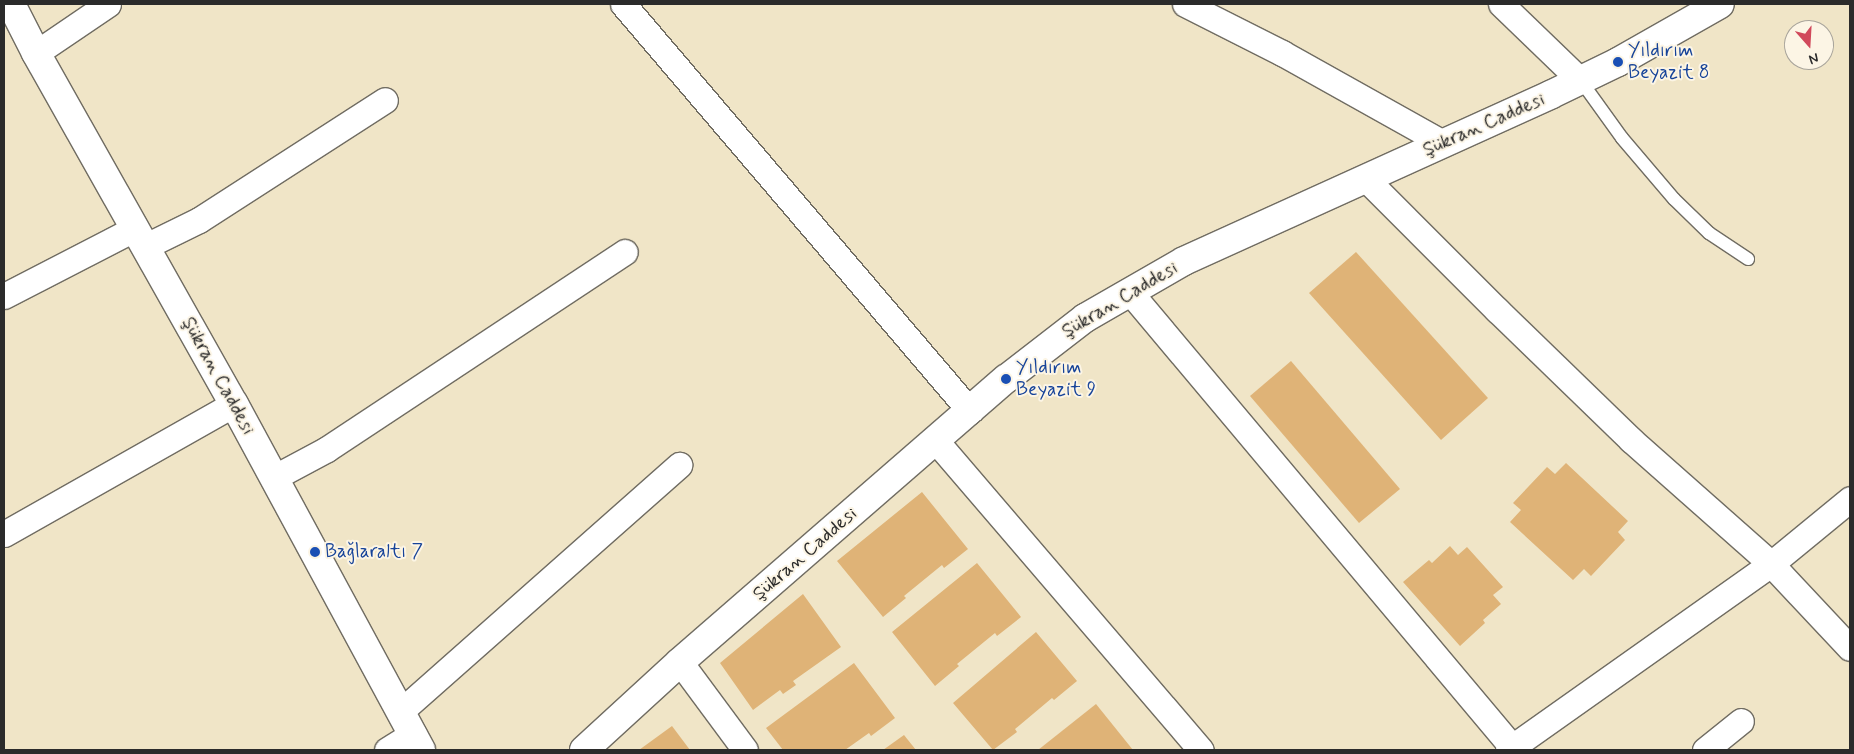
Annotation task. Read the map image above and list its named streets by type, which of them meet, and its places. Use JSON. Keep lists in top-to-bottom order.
{
  "streets": {
    "street": ["Şükran Caddesi"]
  },
  "places": ["Yıldırım Beyazit 8", "Yıldırım Beyazit 9", "Bağlaraltı 7"],
  "north": "bottom"
}
